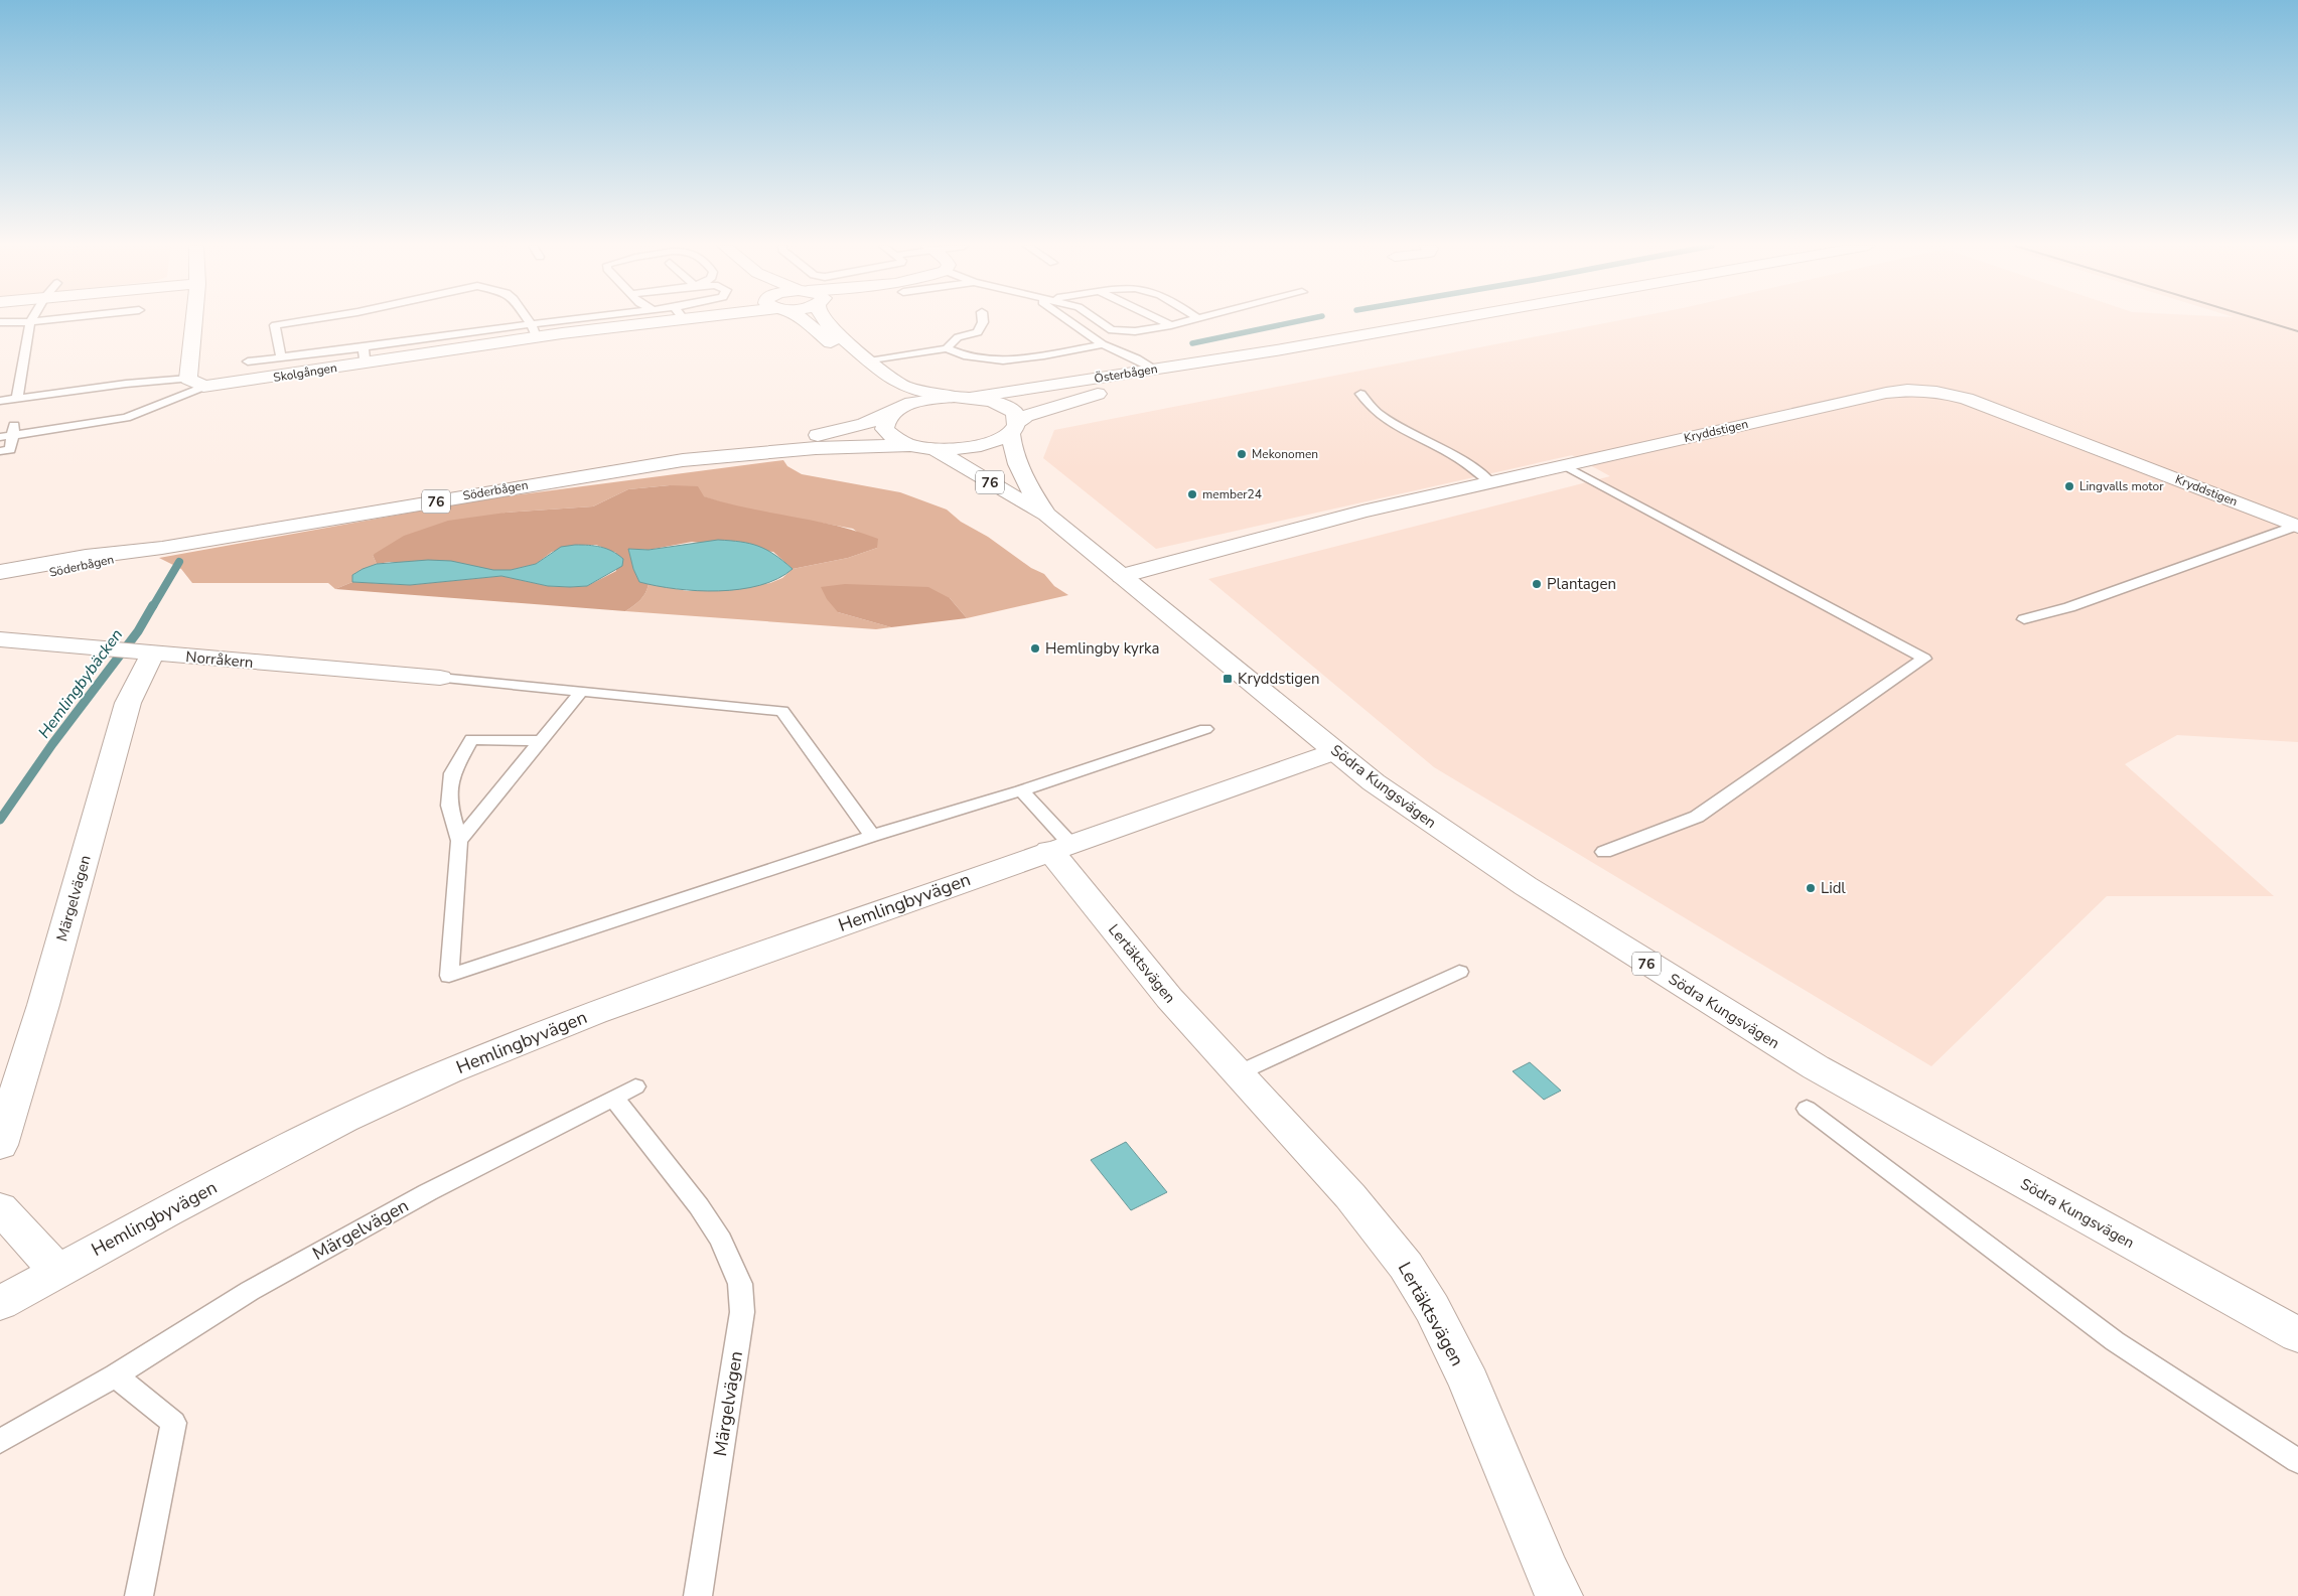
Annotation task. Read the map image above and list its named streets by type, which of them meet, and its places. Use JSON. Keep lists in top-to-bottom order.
{
  "streets": {
    "main road": [
      "Skolgången",
      "Österbågen",
      "Kryddstigen",
      "76",
      "Söderbågen",
      "Norråkern",
      "Södra Kungsvägen",
      "Märgelvägen",
      "Hemlingbyvägen",
      "Lertäktsvägen"
    ]
  },
  "crossings": [
    ["Österbågen", "Söderbågen"],
    ["Österbågen", "Södra Kungsvägen"],
    ["Kryddstigen", "Södra Kungsvägen"],
    ["Norråkern", "Märgelvägen"],
    ["Södra Kungsvägen", "Hemlingbyvägen"],
    ["Hemlingbyvägen", "Lertäktsvägen"]
  ],
  "water": ["Hemlingbybäcken"],
  "places": {
    "other": [
      "Mekonomen",
      "Lingvalls motor",
      "member24",
      "Plantagen",
      "Hemlingby kyrka",
      "Lidl"
    ],
    "transit": ["Kryddstigen"]
  }
}
